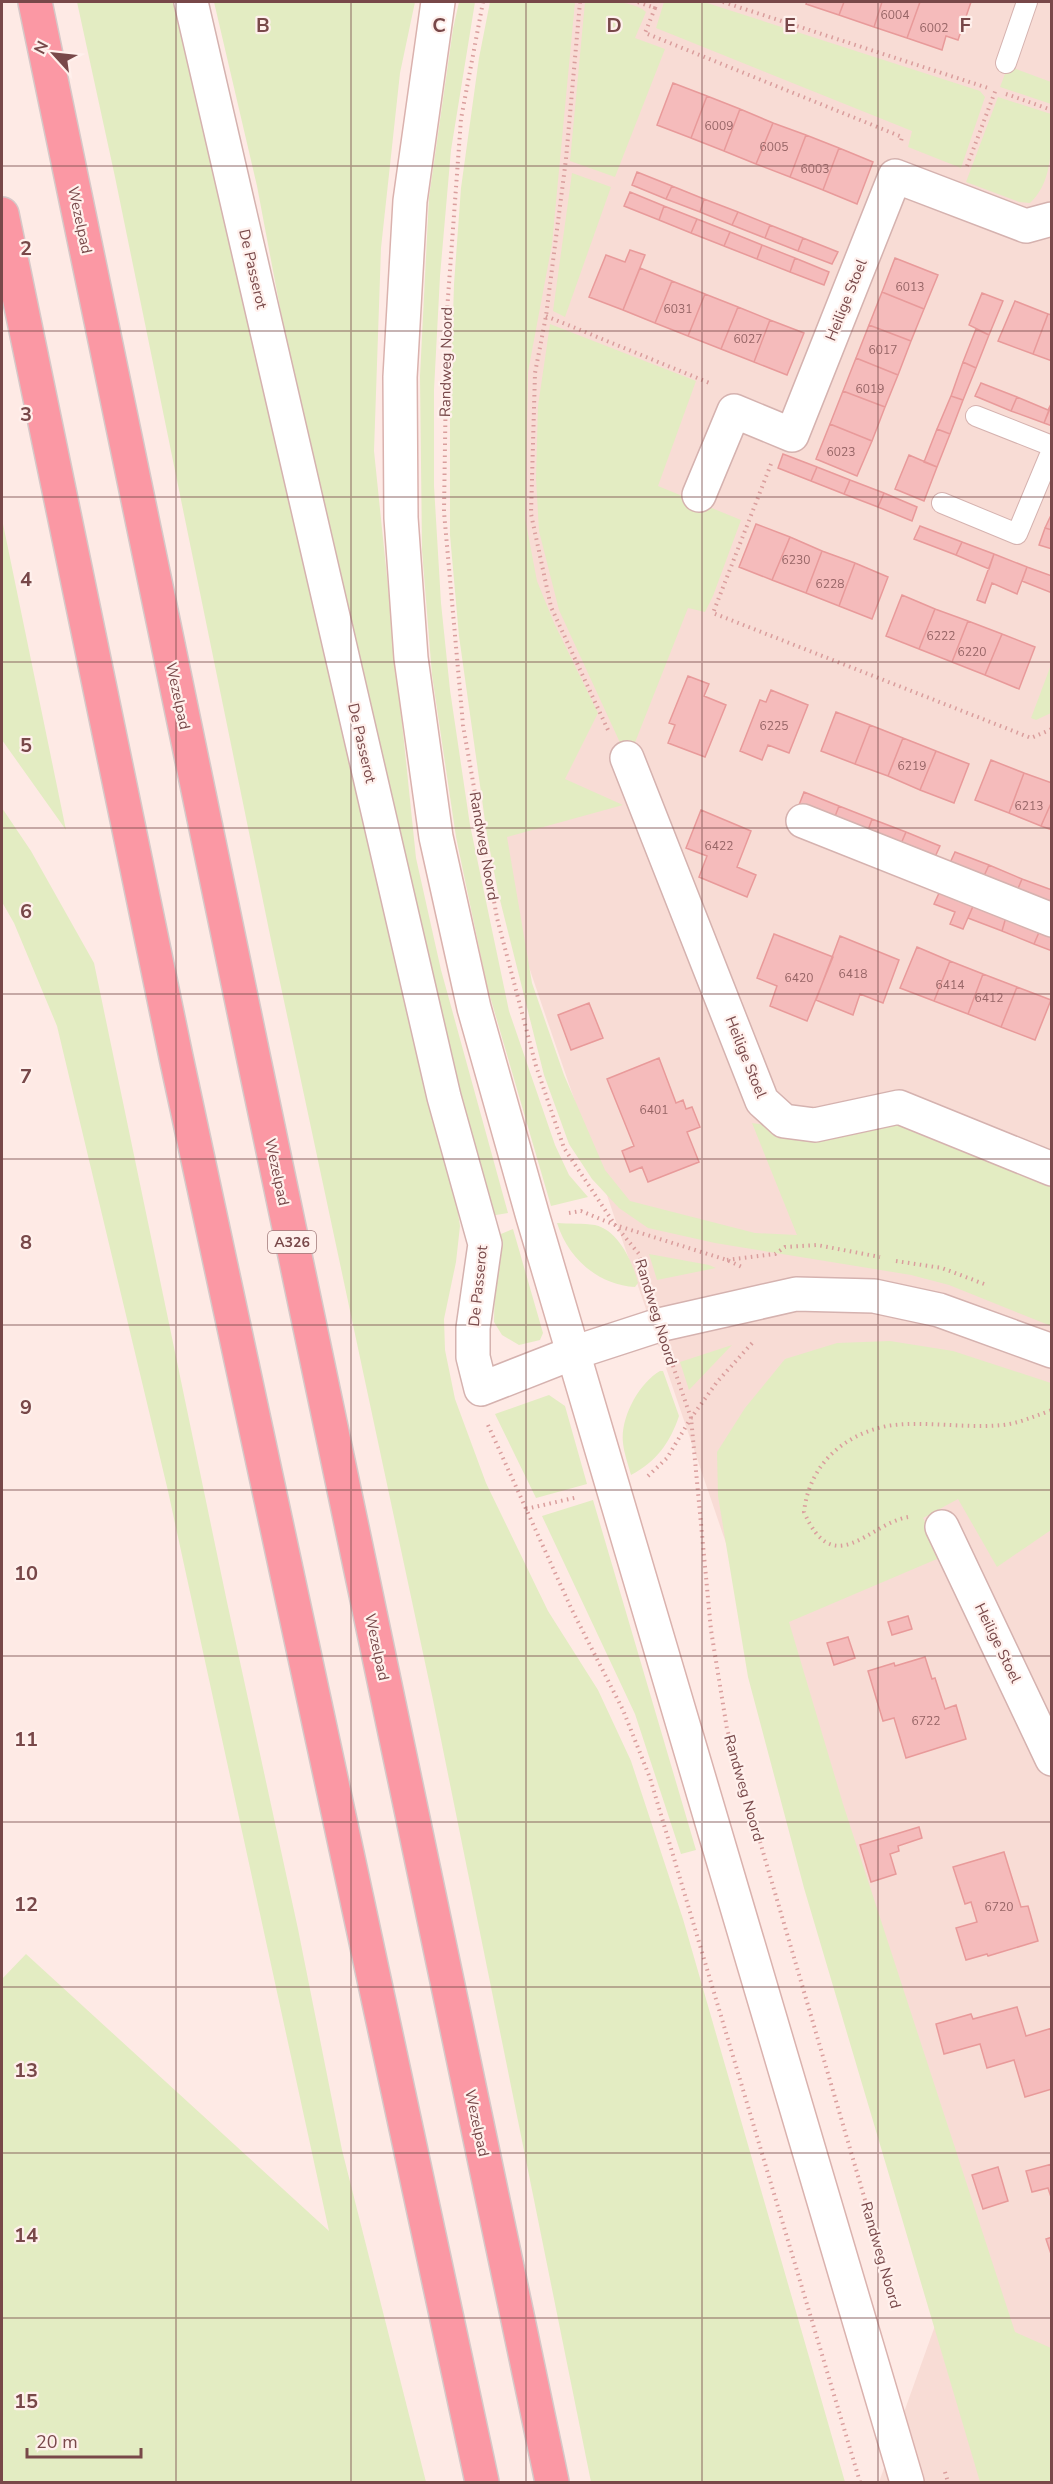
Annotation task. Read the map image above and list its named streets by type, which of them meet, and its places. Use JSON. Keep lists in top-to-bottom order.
{
  "streets": {
    "highway": ["Wezelpad", "A326"],
    "street": ["De Passerot", "Heilige Stoel"],
    "path": ["Randweg Noord"]
  },
  "house_numbers": [
    "6004",
    "6002",
    "6009",
    "6005",
    "6003",
    "6013",
    "6031",
    "6027",
    "6017",
    "6019",
    "6023",
    "6230",
    "6228",
    "6222",
    "6220",
    "6225",
    "6219",
    "6213",
    "6422",
    "6418",
    "6420",
    "6414",
    "6412",
    "6401",
    "6722",
    "6720"
  ],
  "scale_bar": "20 m",
  "north": "top left",
  "grid": {
    "columns": [
      "B",
      "C",
      "D",
      "E",
      "F"
    ],
    "rows": [
      "2",
      "3",
      "4",
      "5",
      "6",
      "7",
      "8",
      "9",
      "10",
      "11",
      "12",
      "13",
      "14",
      "15"
    ]
  }
}
